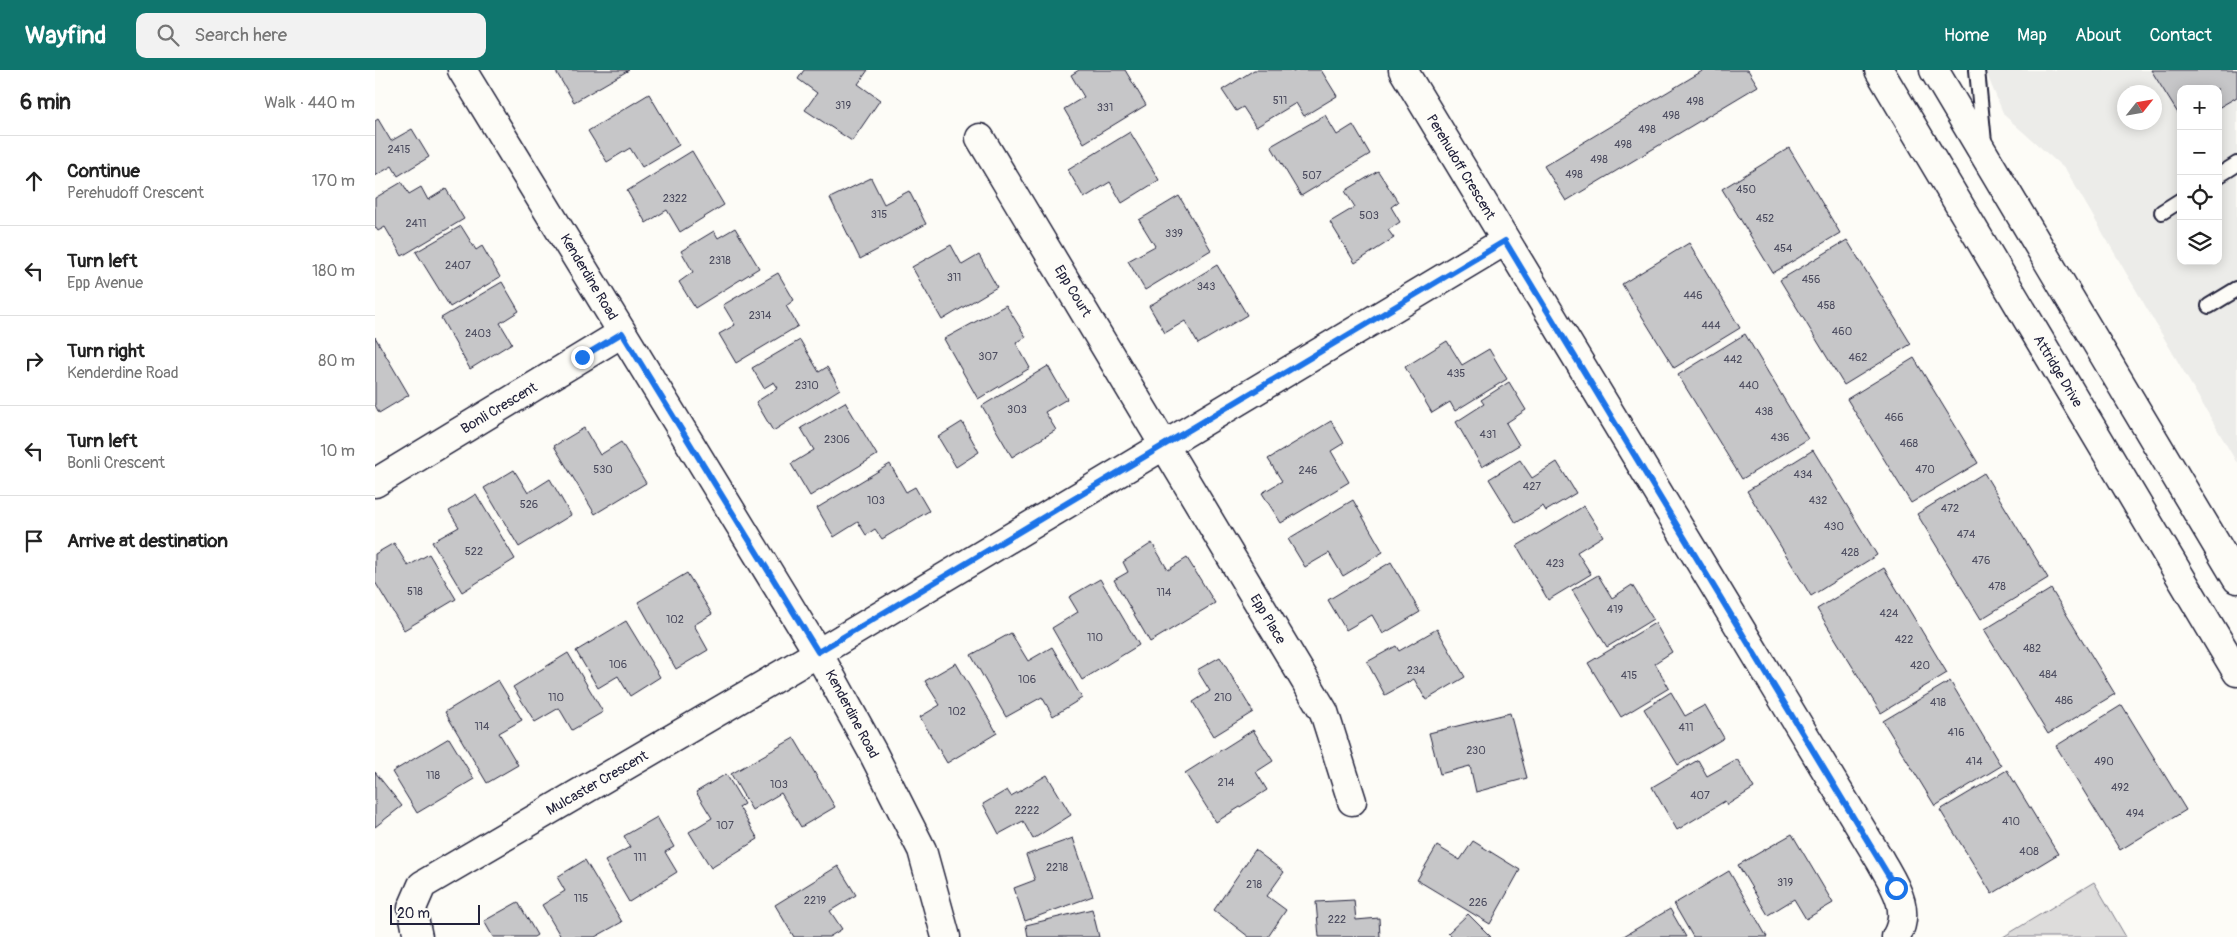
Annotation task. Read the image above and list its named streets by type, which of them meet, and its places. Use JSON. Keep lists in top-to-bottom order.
{
  "streets": {
    "street": [
      "Perehudoff Crescent",
      "Kenderdine Road",
      "Epp Court",
      "Attridge Drive",
      "Bonli Crescent",
      "Epp Place",
      "Mulcaster Crescent"
    ]
  },
  "crossings": [
    ["Perehudoff Crescent", "Mulcaster Crescent"],
    ["Kenderdine Road", "Bonli Crescent"],
    ["Kenderdine Road", "Mulcaster Crescent"],
    ["Epp Court", "Epp Place"],
    ["Epp Court", "Mulcaster Crescent"],
    ["Epp Place", "Mulcaster Crescent"]
  ],
  "house_numbers": [
    "511",
    "498",
    "319",
    "331",
    "498",
    "498",
    "498",
    "2415",
    "498",
    "498",
    "507",
    "450",
    "2322",
    "315",
    "503",
    "452",
    "2411",
    "339",
    "454",
    "2318",
    "2407",
    "311",
    "456",
    "343",
    "446",
    "458",
    "2314",
    "444",
    "460",
    "2403",
    "307",
    "462",
    "442",
    "435",
    "2310",
    "440",
    "303",
    "438",
    "466",
    "431",
    "436",
    "2306",
    "468",
    "530",
    "470",
    "246",
    "434",
    "427",
    "103",
    "432",
    "526",
    "472",
    "430",
    "474",
    "522",
    "428",
    "476",
    "423",
    "478",
    "518",
    "114",
    "419",
    "424",
    "102",
    "110",
    "422",
    "482",
    "106",
    "420",
    "234",
    "484",
    "415",
    "106",
    "110",
    "210",
    "486",
    "418",
    "102",
    "114",
    "411",
    "416",
    "230",
    "414",
    "490",
    "118",
    "214",
    "103",
    "492",
    "407",
    "2222",
    "494",
    "410",
    "107",
    "408",
    "111",
    "2218",
    "319",
    "218",
    "115",
    "2219",
    "226",
    "222"
  ],
  "scale_bar": "20 m",
  "north": "top right",
  "page": {
    "header": "Wayfind",
    "search": "Search here",
    "nav": [
      "Home",
      "Map",
      "About",
      "Contact"
    ],
    "heading": ["6 min", "Walk · 440 m"],
    "map_buttons": ["+", "−"],
    "list": [
      ["Continue", "Perehudoff Crescent", "170 m"],
      ["Turn left", "Epp Avenue", "180 m"],
      ["Turn right", "Kenderdine Road", "80 m"],
      ["Turn left", "Bonli Crescent", "10 m"],
      "Arrive at destination"
    ],
    "scale": "20 m"
  }
}
